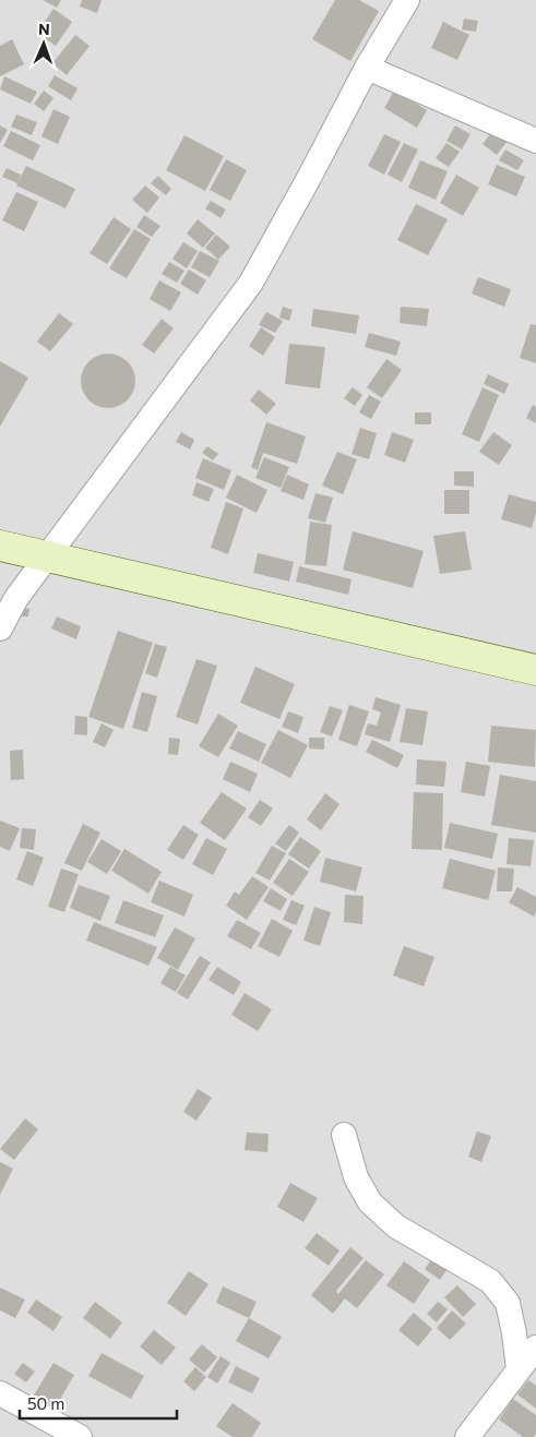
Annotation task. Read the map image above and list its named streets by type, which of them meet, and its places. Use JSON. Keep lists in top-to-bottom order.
{
  "scale_bar": "50 m",
  "north": "top"
}
